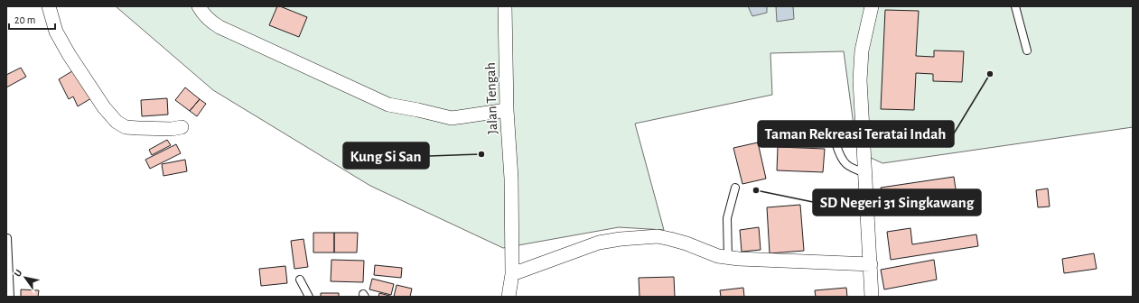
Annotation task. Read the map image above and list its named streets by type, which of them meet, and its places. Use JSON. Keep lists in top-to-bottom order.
{
  "streets": {
    "street": ["Jalan Tengah"]
  },
  "places": ["Taman Rekreasi Teratai Indah", "Kung Si San", "SD Negeri 31 Singkawang"],
  "scale_bar": "20 m",
  "north": "top left"
}
